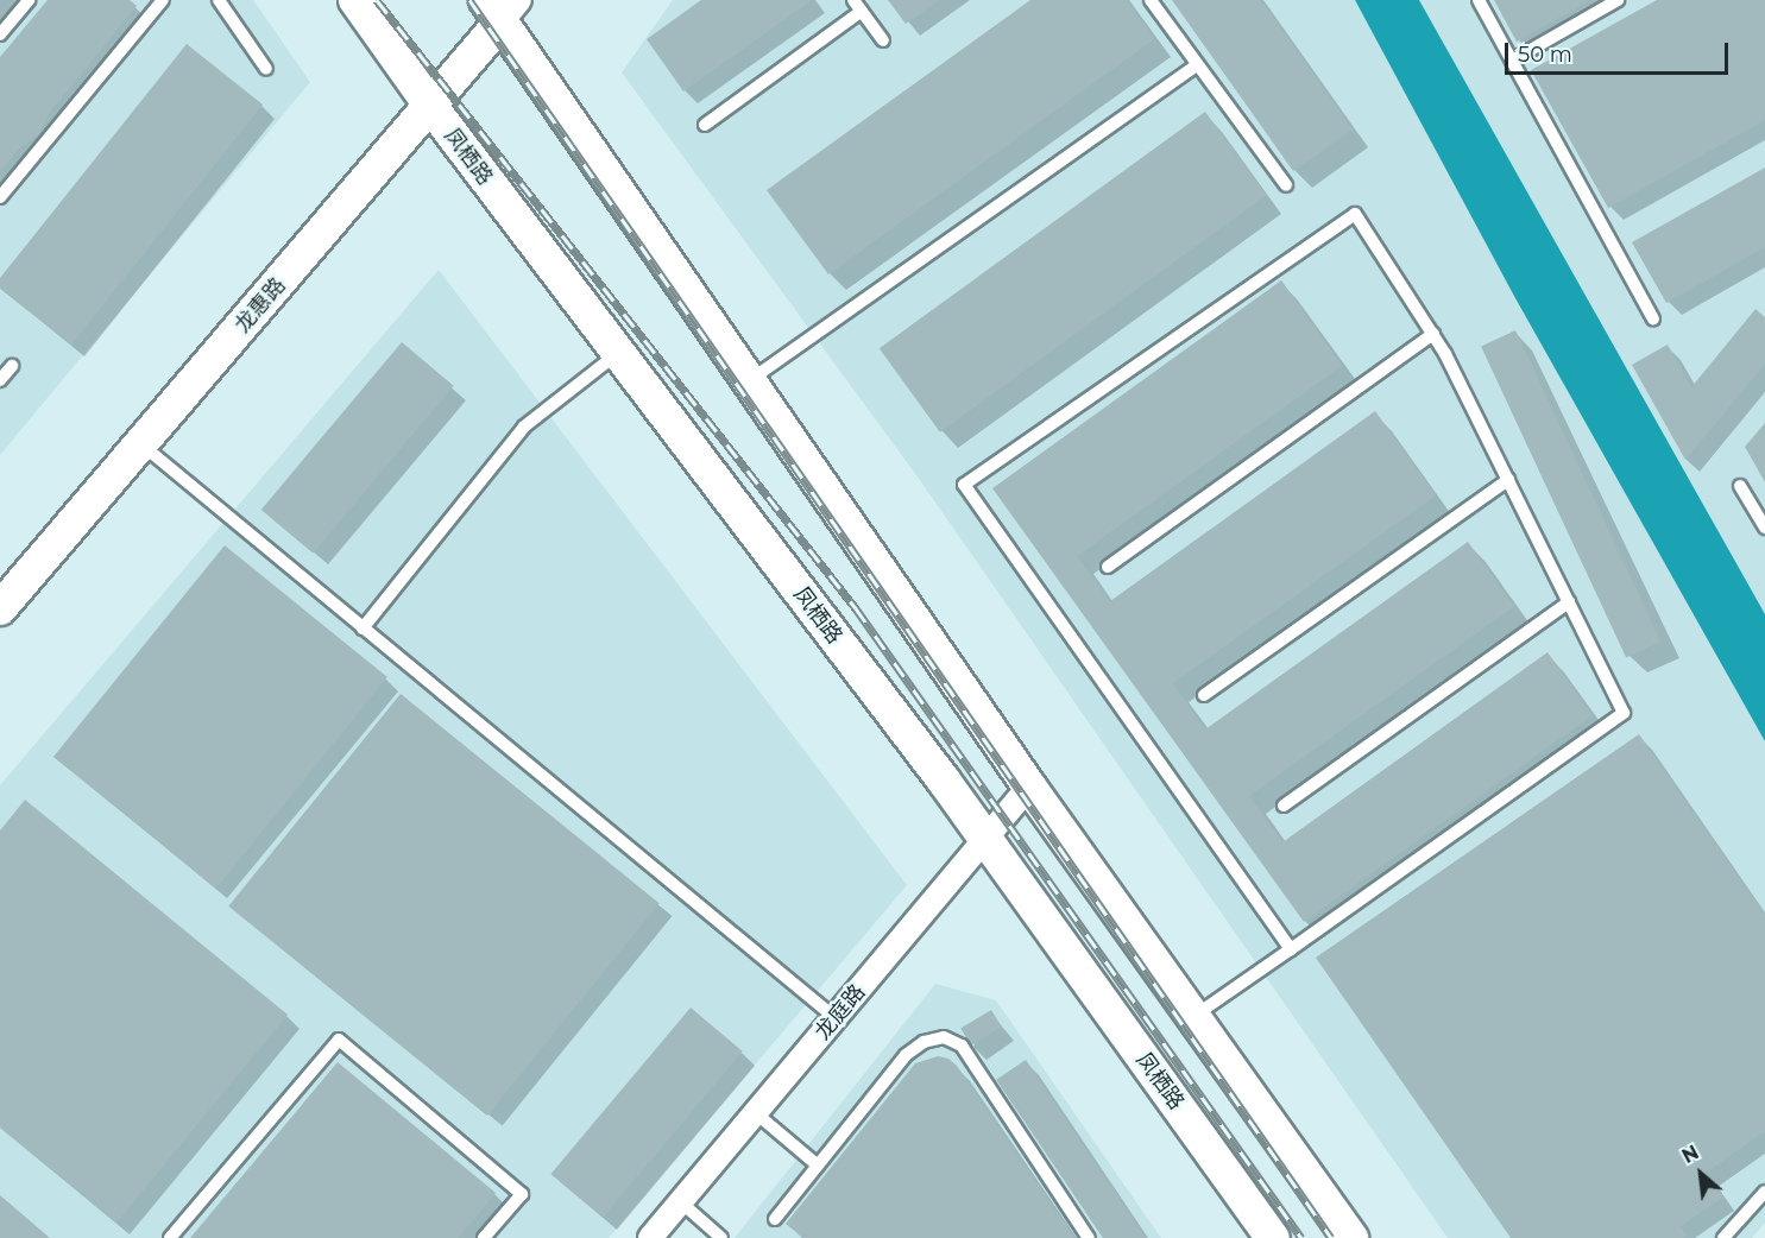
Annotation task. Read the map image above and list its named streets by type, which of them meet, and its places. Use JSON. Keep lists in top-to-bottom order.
{
  "streets": {
    "main road": ["凤栖路", "龙惠路"],
    "street": ["龙庭路"]
  },
  "crossings": [
    ["凤栖路", "龙惠路"],
    ["凤栖路", "龙庭路"]
  ],
  "scale_bar": "50 m",
  "north": "top left"
}
